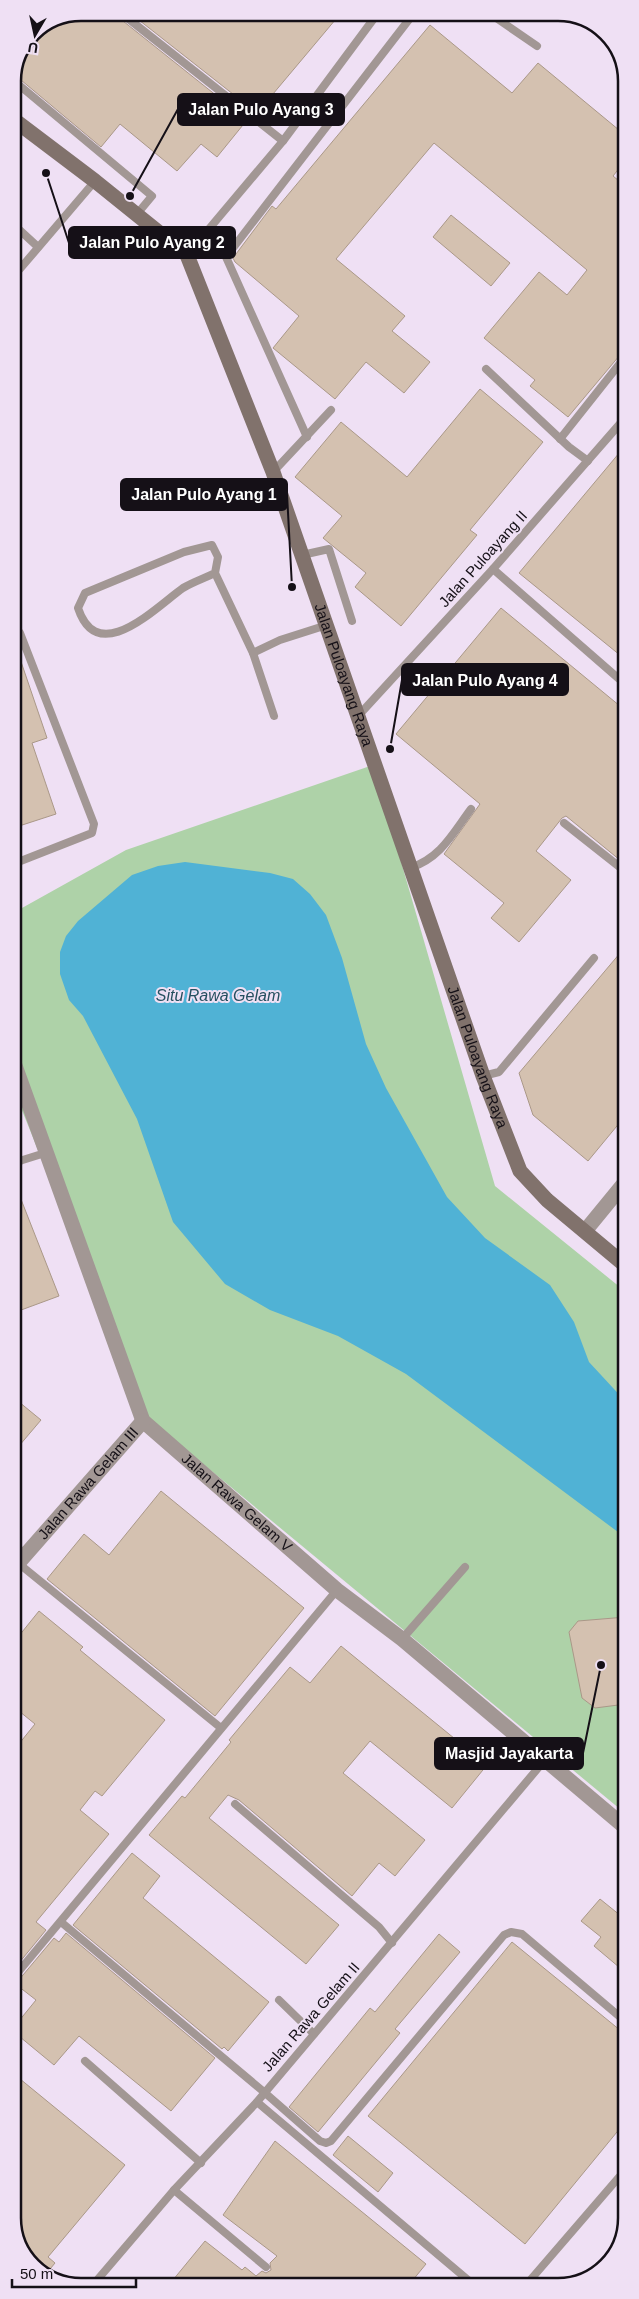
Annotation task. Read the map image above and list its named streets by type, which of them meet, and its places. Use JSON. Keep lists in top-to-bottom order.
{
  "streets": {
    "street": ["Jalan Puloayang Raya", "Jalan Rawa Gelam III", "Jalan Rawa Gelam V"],
    "lane": ["Jalan Puloayang II", "Jalan Rawa Gelam II"]
  },
  "crossings": [
    ["Jalan Puloayang II", "Jalan Puloayang Raya"],
    ["Jalan Rawa Gelam III", "Jalan Rawa Gelam V"],
    ["Jalan Rawa Gelam V", "Jalan Rawa Gelam II"]
  ],
  "water": ["Situ Rawa Gelam"],
  "places": [
    "Jalan Pulo Ayang 2",
    "Jalan Pulo Ayang 3",
    "Jalan Pulo Ayang 1",
    "Jalan Pulo Ayang 4",
    "Masjid Jayakarta"
  ],
  "scale_bar": "50 m",
  "north": "bottom"
}
